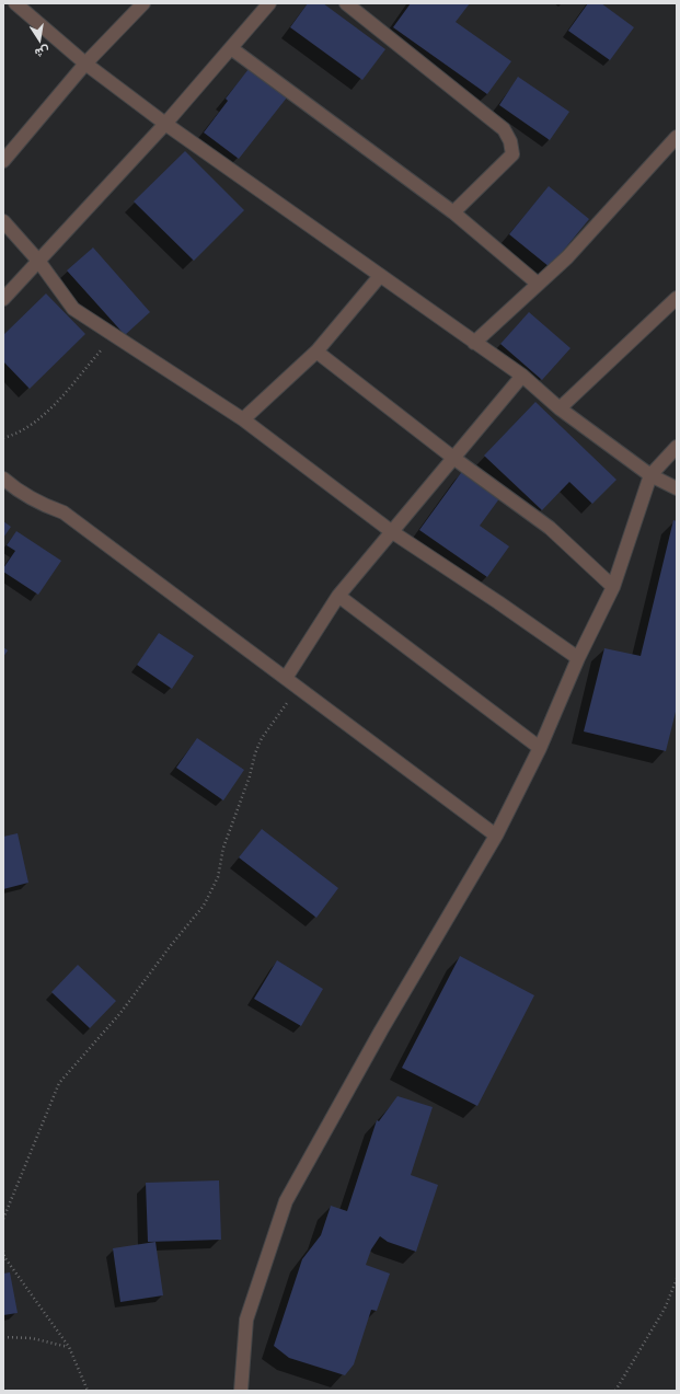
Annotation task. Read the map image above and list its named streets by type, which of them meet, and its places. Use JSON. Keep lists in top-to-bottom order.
{
  "north": "bottom"
}
